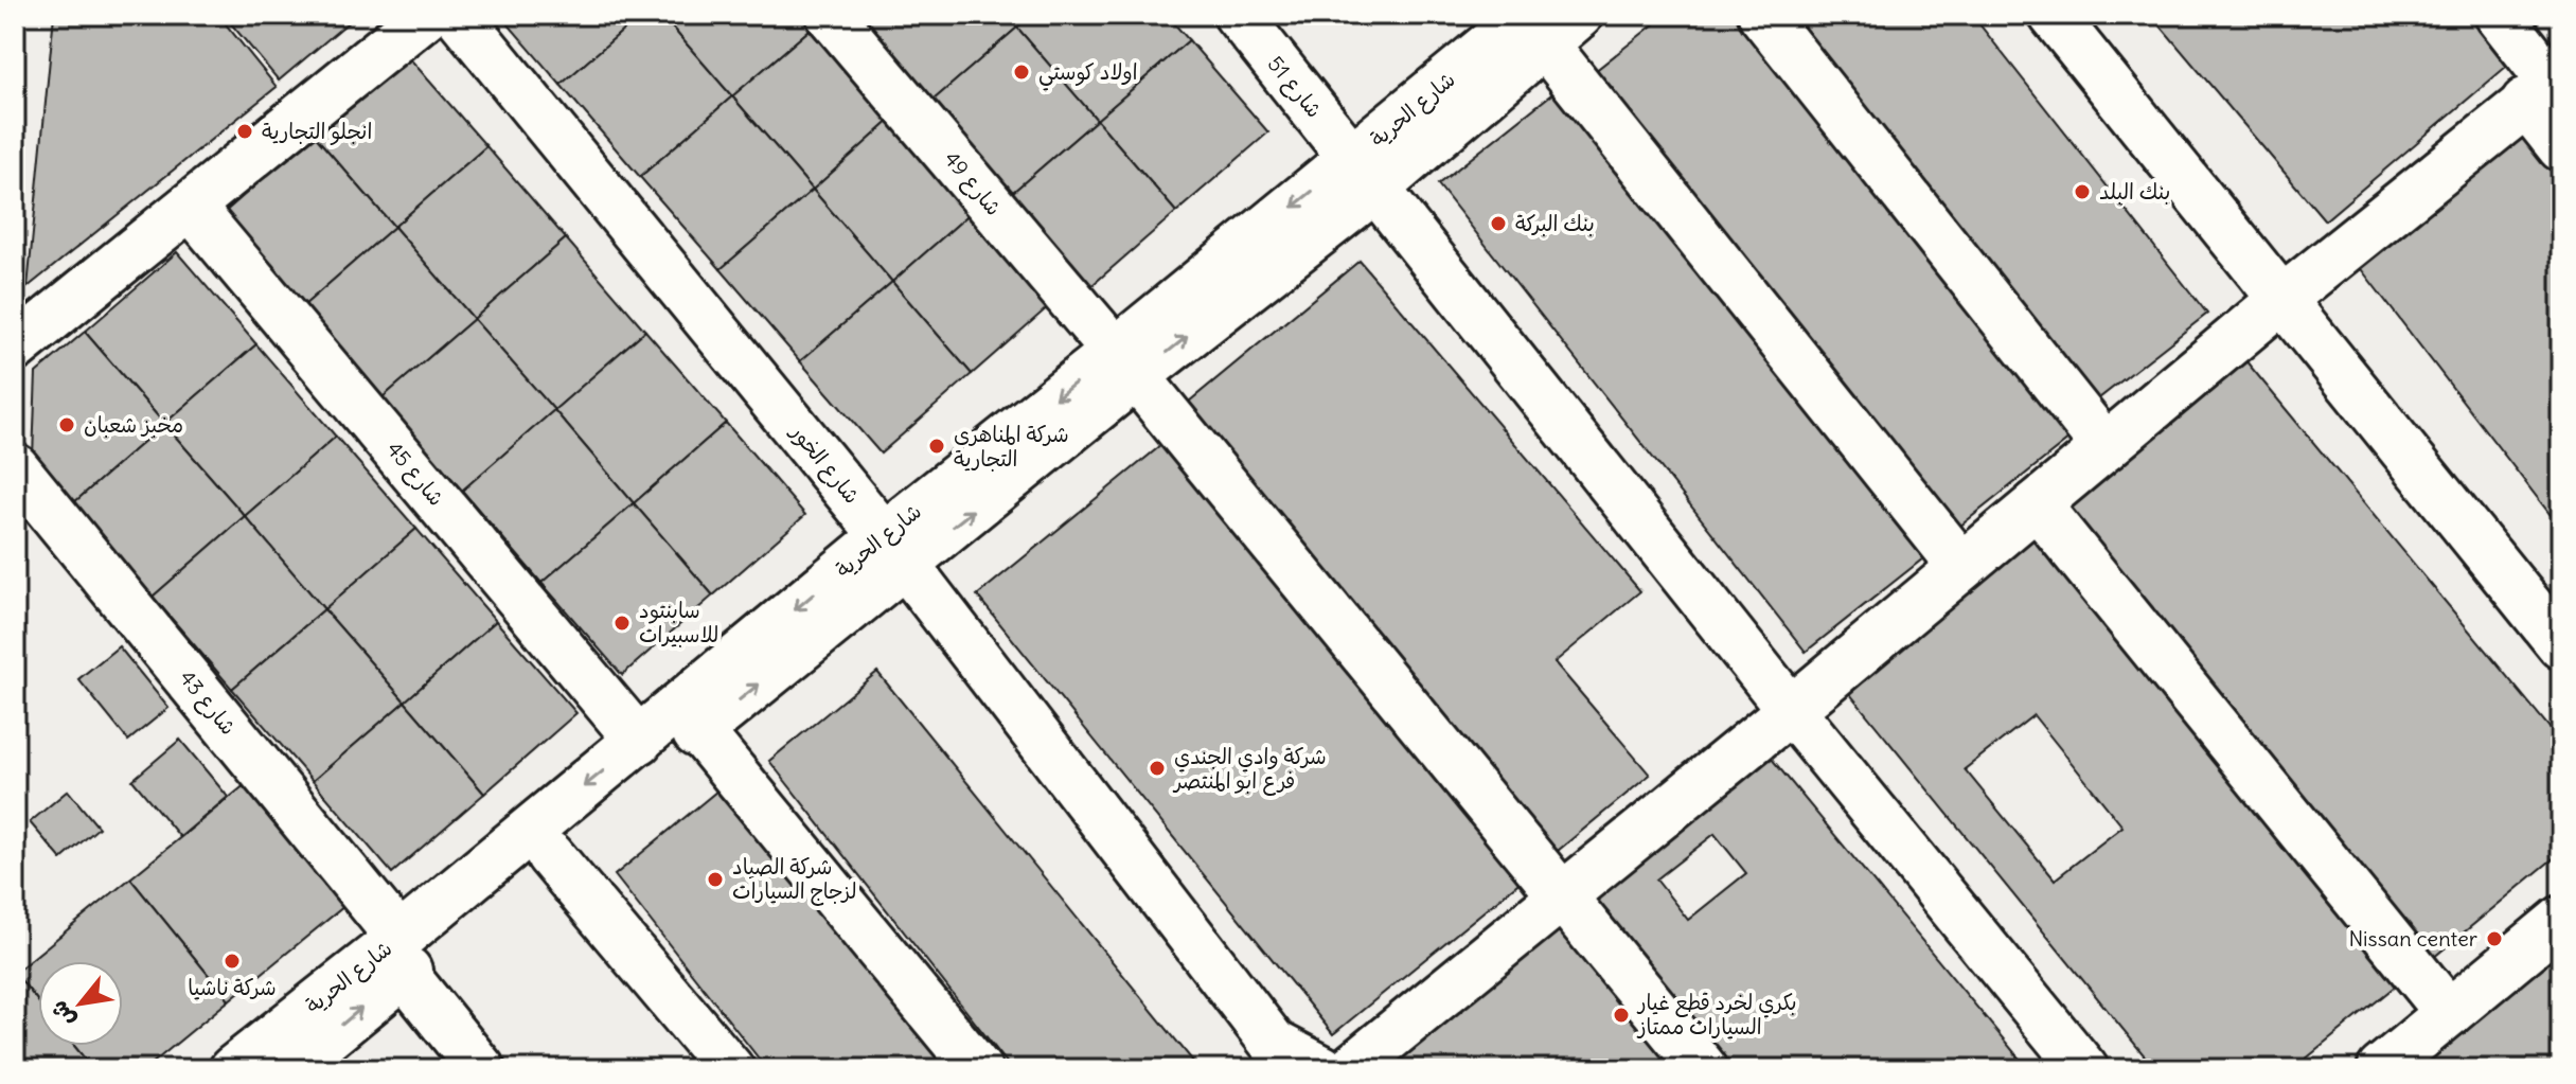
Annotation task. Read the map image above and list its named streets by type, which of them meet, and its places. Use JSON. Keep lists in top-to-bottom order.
{
  "streets": {
    "street": [
      "شارع 51",
      "شارع الحرية",
      "شارع 49",
      "شارع الخور",
      "شارع 45",
      "شارع 43"
    ]
  },
  "crossings": [
    ["شارع 51", "شارع الحرية"],
    ["شارع الحرية", "شارع 49"],
    ["شارع الحرية", "شارع الخور"],
    ["شارع الحرية", "شارع 45"],
    ["شارع الحرية", "شارع 43"]
  ],
  "places": [
    "اولاد كوستي",
    "انجلو التجارية",
    "بنك البلد",
    "بنك البركة",
    "مخبز شعبان",
    "شركة المناهري التجارية",
    "سابنتود للاسبيرات",
    "شركة وادي الجندي فرع ابو المنتصر",
    "شركة الصياد لزجاج السيارات",
    "Nissan center",
    "شركة ناشيا",
    "بكري لخرد قطع غيار السيارات ممتاز"
  ],
  "north": "bottom left"
}
